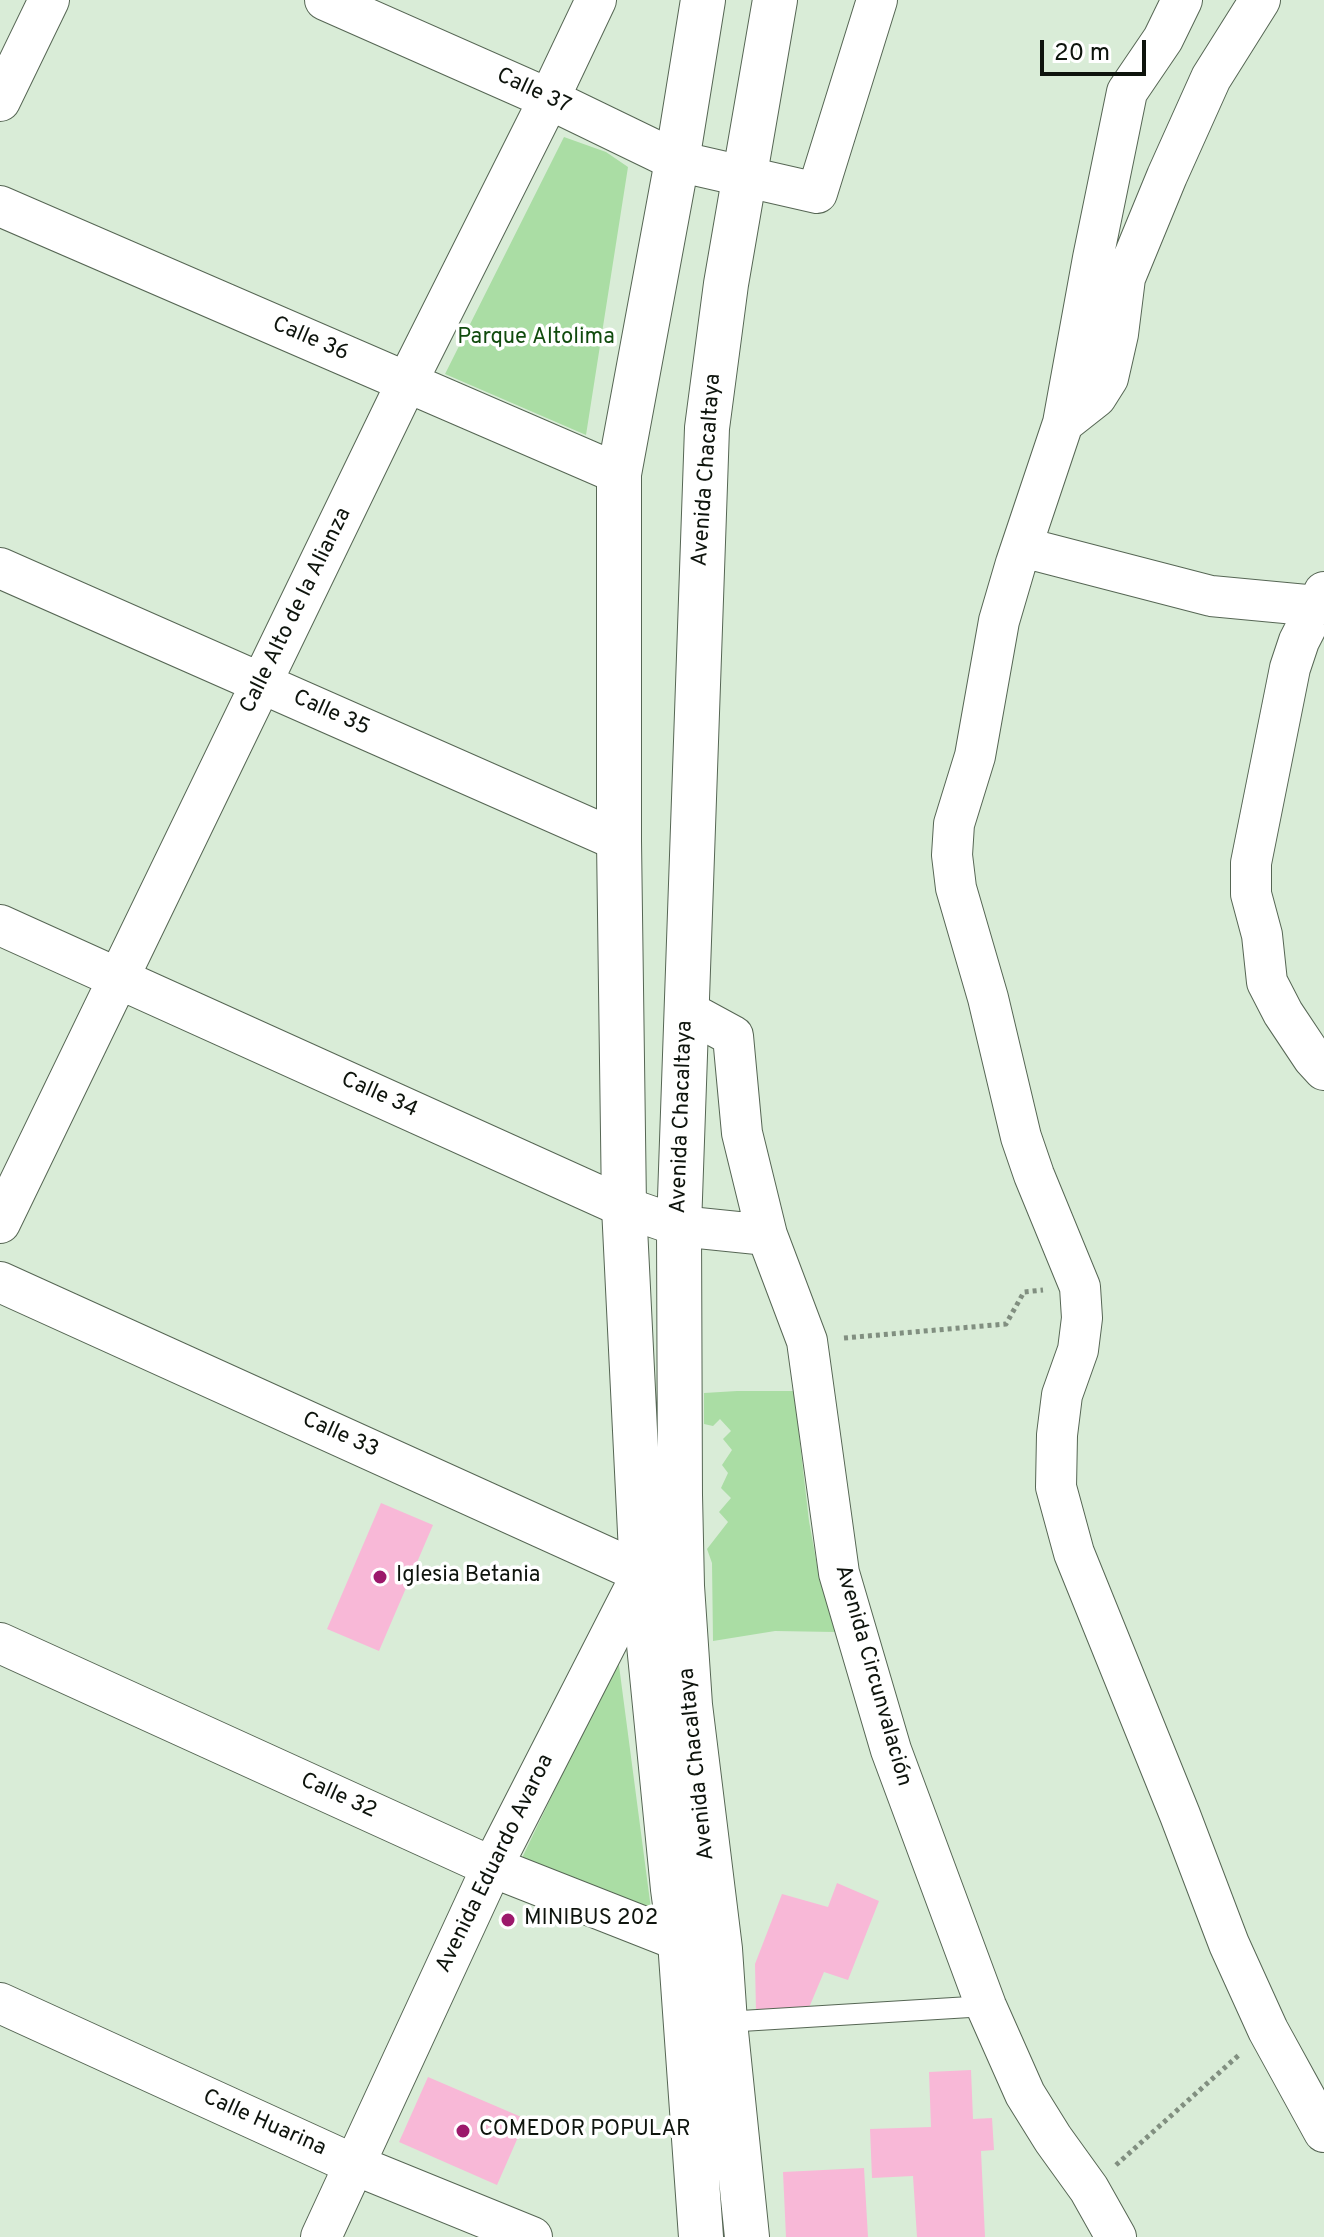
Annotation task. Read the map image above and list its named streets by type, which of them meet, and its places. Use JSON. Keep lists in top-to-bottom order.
{
  "streets": {
    "street": [
      "Calle 37",
      "Calle 36",
      "Avenida Chacaltaya",
      "Calle Alto de la Alianza",
      "Calle 35",
      "Calle 34",
      "Calle 33",
      "Avenida Circunvalación",
      "Calle 32",
      "Avenida Eduardo Avaroa",
      "Calle Huarina"
    ]
  },
  "crossings": [
    ["Calle 37", "Avenida Chacaltaya"],
    ["Calle 37", "Calle Alto de la Alianza"],
    ["Calle 36", "Calle Alto de la Alianza"],
    ["Avenida Chacaltaya", "Calle 34"],
    ["Avenida Chacaltaya", "Calle 33"],
    ["Avenida Chacaltaya", "Avenida Circunvalación"],
    ["Avenida Chacaltaya", "Avenida Eduardo Avaroa"],
    ["Calle Alto de la Alianza", "Calle 35"],
    ["Calle Alto de la Alianza", "Calle 34"],
    ["Calle 34", "Avenida Circunvalación"],
    ["Calle 33", "Avenida Eduardo Avaroa"],
    ["Calle 32", "Avenida Eduardo Avaroa"],
    ["Avenida Eduardo Avaroa", "Calle Huarina"]
  ],
  "parks": ["Parque Altolima"],
  "places": ["Iglesia Betania", "MINIBUS 202", "COMEDOR POPULAR"],
  "scale_bar": "20 m"
}
